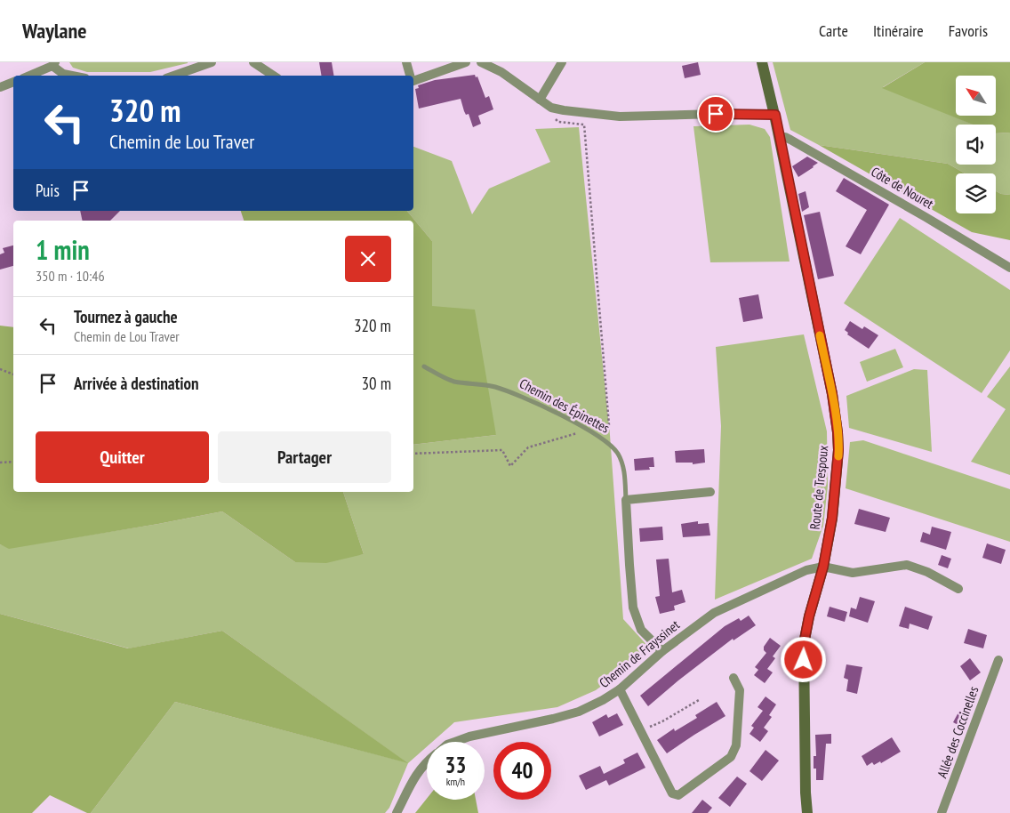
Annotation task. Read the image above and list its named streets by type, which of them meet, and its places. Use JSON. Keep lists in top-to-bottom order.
{
  "streets": {
    "street": [
      "Côte de Nouret",
      "Chemin des Épinettes",
      "Route de Trespoux",
      "Chemin de Frayssinet",
      "Allée des Coccinelles"
    ]
  },
  "crossings": [
    ["Côte de Nouret", "Route de Trespoux"],
    ["Chemin des Épinettes", "Chemin de Frayssinet"],
    ["Route de Trespoux", "Chemin de Frayssinet"]
  ],
  "north": "top left",
  "page": {
    "header": "Waylane",
    "nav": ["Carte", "Itinéraire", "Favoris"],
    "turn": ["320 m", "Chemin de Lou Traver"],
    "then": "Puis",
    "heading": ["1 min", "350 m · 10:46"],
    "list": [
      {
        "name": "Tournez à gauche",
        "note": "Chemin de Lou Traver",
        "value": "320 m"
      },
      {
        "name": "Arrivée à destination",
        "value": "30 m"
      }
    ],
    "buttons": ["Quitter", "Partager"],
    "speed": "33 km/h",
    "limit": "40"
  }
}
